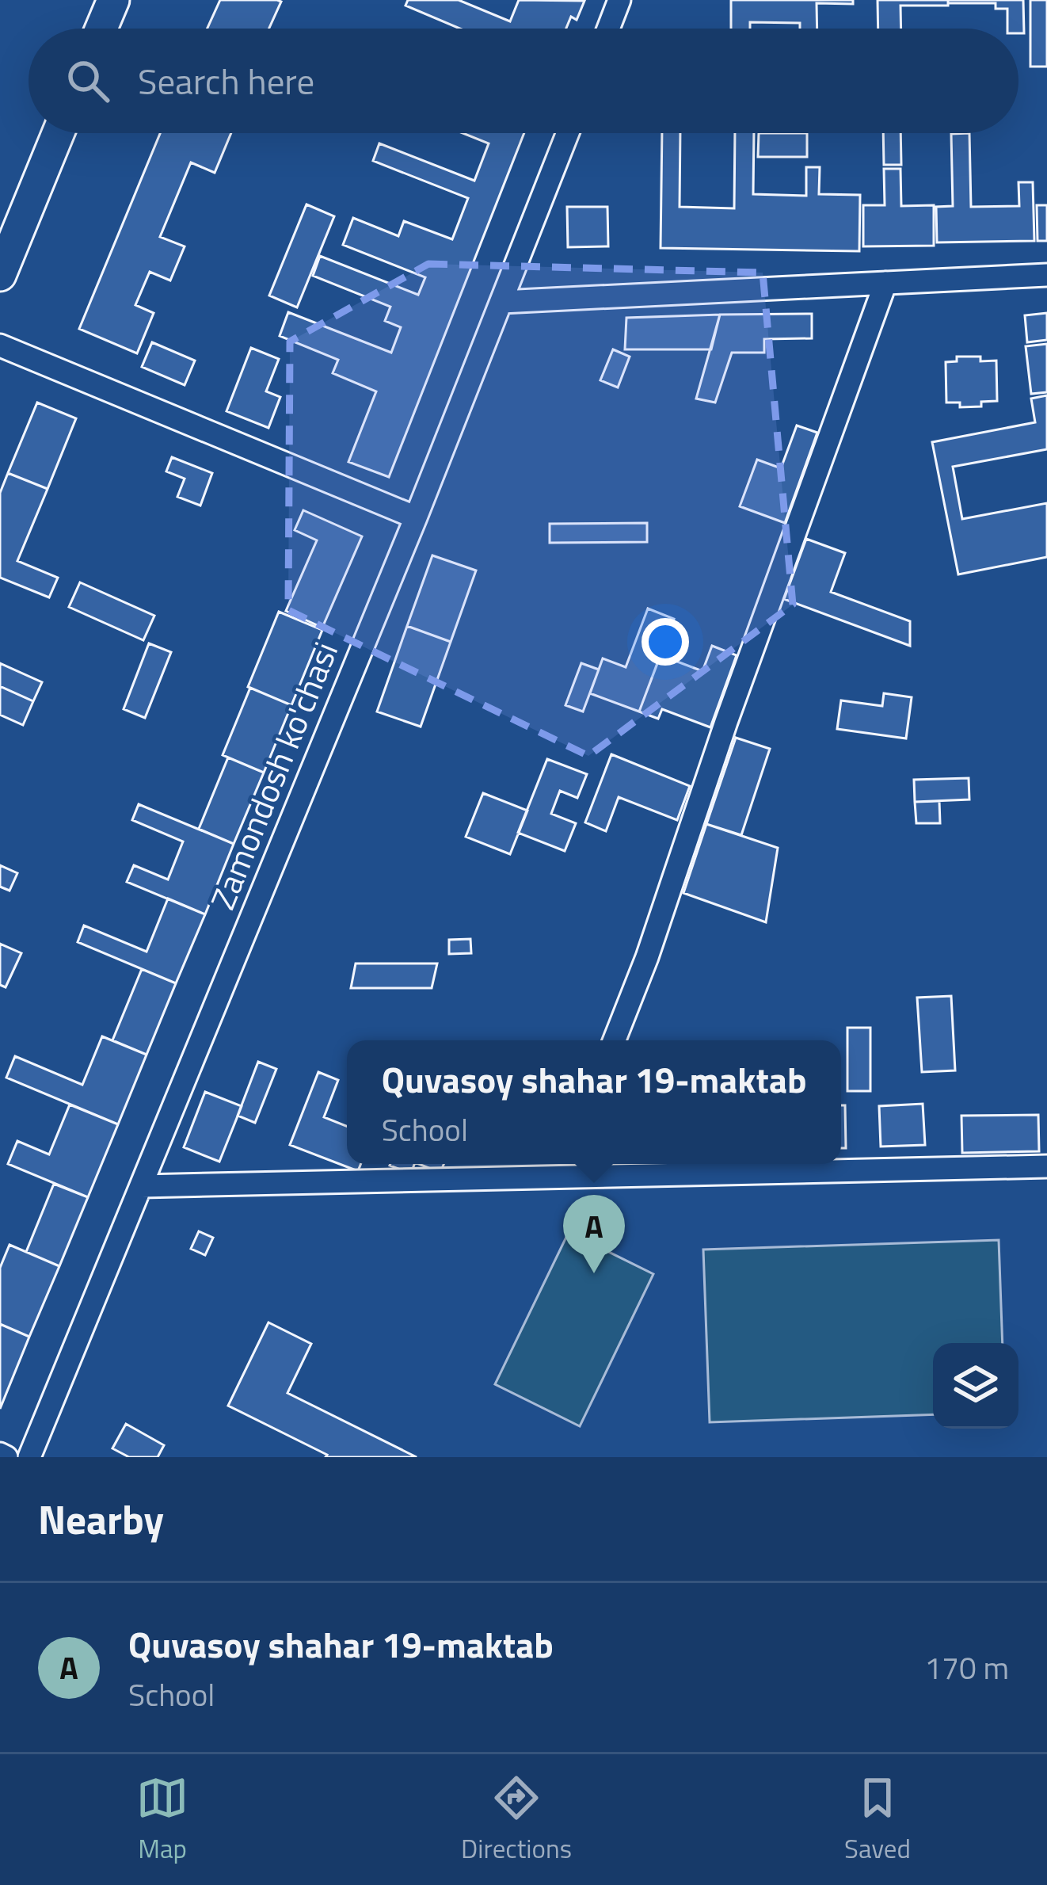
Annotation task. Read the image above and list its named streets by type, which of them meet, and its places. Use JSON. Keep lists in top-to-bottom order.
{
  "streets": {
    "street": ["Zamondosh ko'chasi"]
  },
  "page": {
    "search": "Search here",
    "popup": ["Quvasoy shahar 19-maktab", "School"],
    "pins": "A",
    "heading": "Nearby",
    "list": [
      {
        "mark": "A",
        "name": "Quvasoy shahar 19-maktab",
        "note": "School",
        "value": "170 m"
      }
    ],
    "nav": ["Map", "Directions", "Saved"]
  }
}
